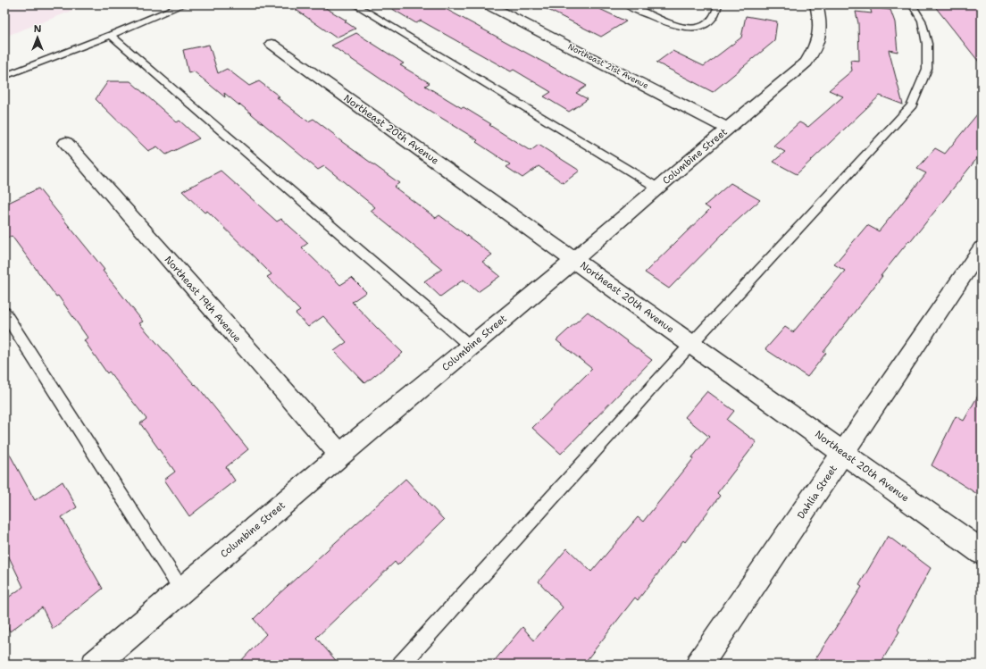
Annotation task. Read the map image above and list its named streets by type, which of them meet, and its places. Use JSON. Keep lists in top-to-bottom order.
{
  "streets": {
    "street": [
      "Northeast 21st Avenue",
      "Northeast 20th Avenue",
      "Columbine Street",
      "Northeast 19th Avenue",
      "Dahlia Street"
    ]
  },
  "crossings": [
    ["Northeast 21st Avenue", "Columbine Street"],
    ["Northeast 20th Avenue", "Columbine Street"],
    ["Northeast 20th Avenue", "Dahlia Street"],
    ["Columbine Street", "Northeast 19th Avenue"]
  ],
  "north": "top"
}
